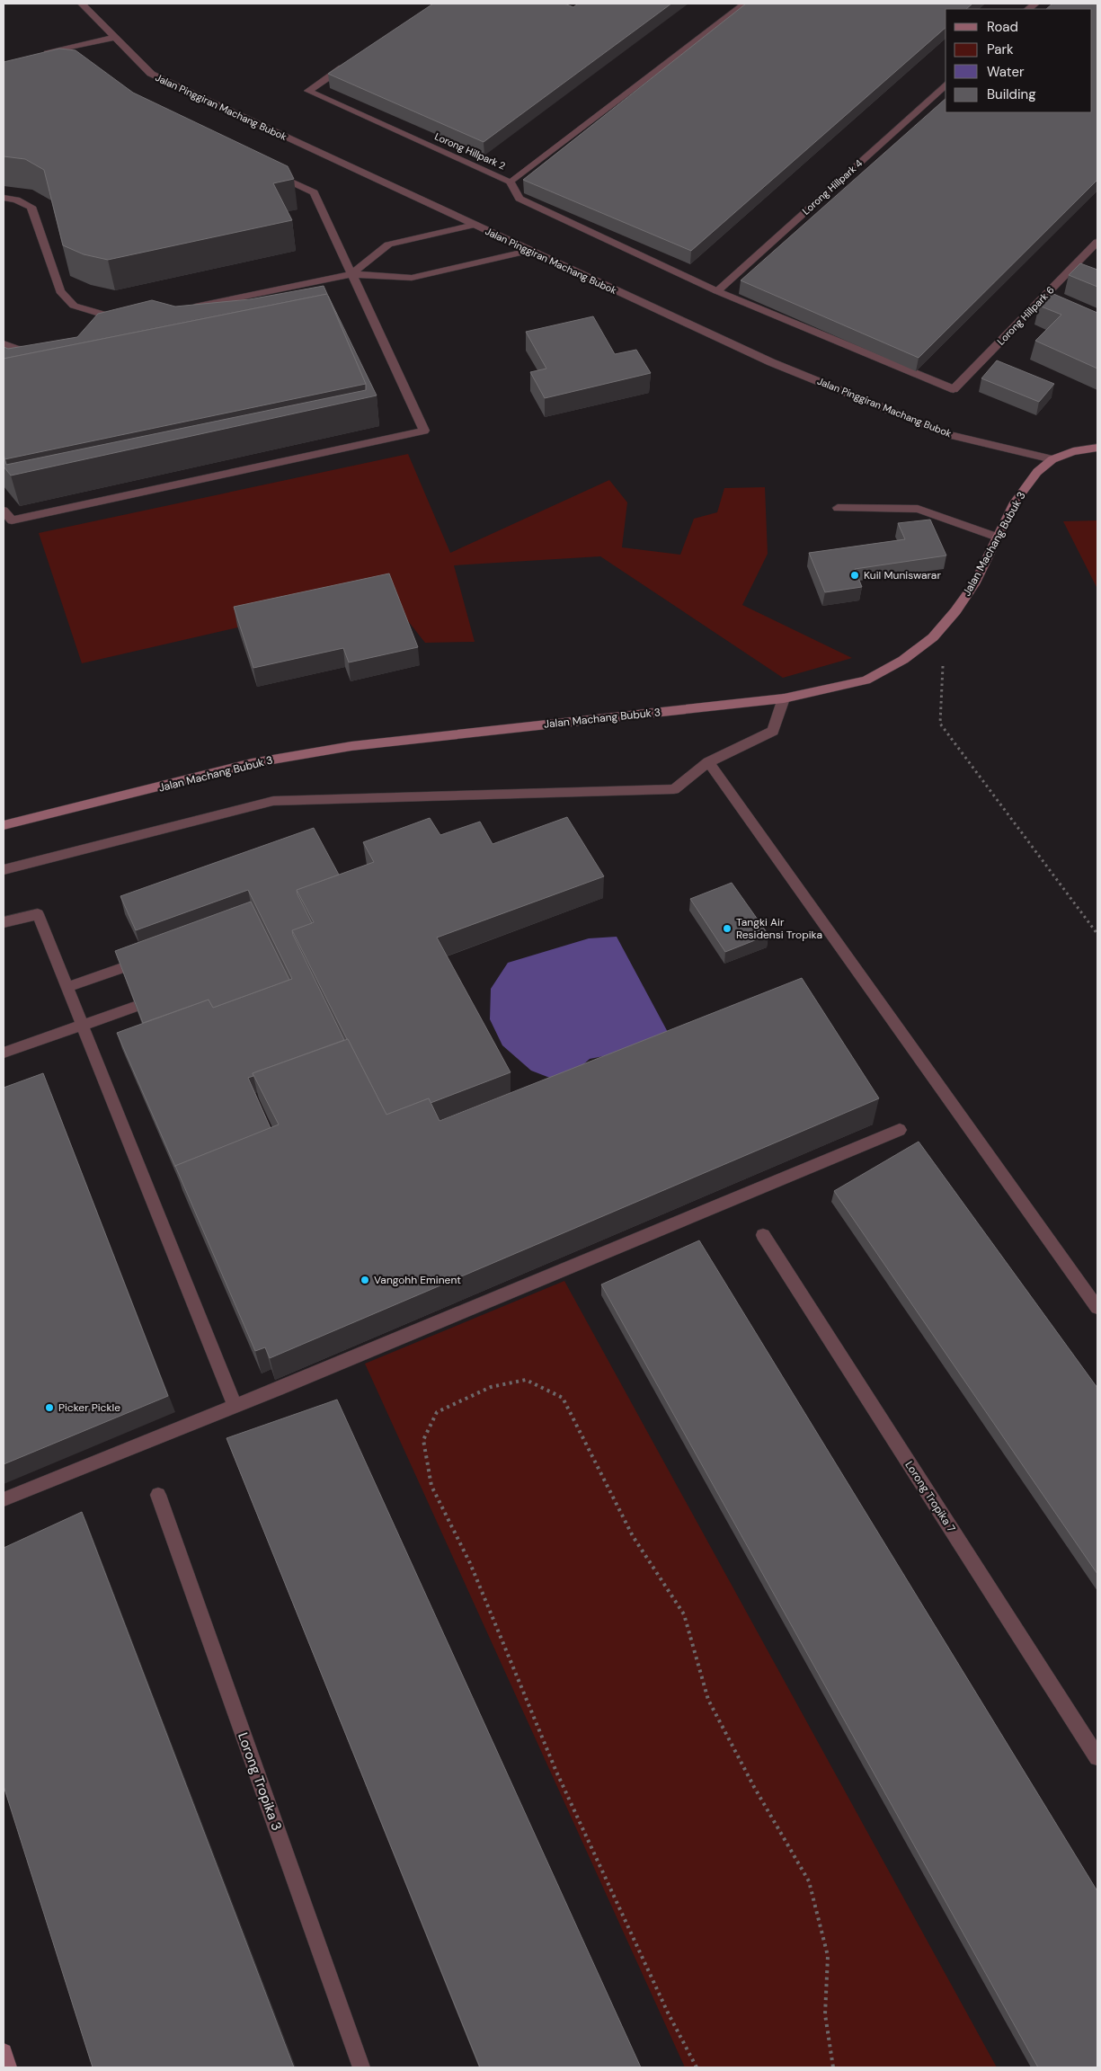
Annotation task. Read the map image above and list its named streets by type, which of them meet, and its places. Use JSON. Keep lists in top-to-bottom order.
{
  "streets": {
    "main road": ["Jalan Machang Bubuk 3"],
    "street": [
      "Jalan Pinggiran Machang Bubok",
      "Lorong Hillpark 2",
      "Lorong Hillpark 4",
      "Lorong Hillpark 6",
      "Lorong Tropika 7",
      "Lorong Tropika 3"
    ]
  },
  "crossings": [
    ["Jalan Pinggiran Machang Bubok", "Jalan Machang Bubuk 3"],
    ["Lorong Hillpark 4", "Lorong Hillpark 6"]
  ],
  "places": [
    "Kuil Muniswarar",
    "Tangki Air Residensi Tropika",
    "Vangohh Eminent",
    "Picker Pickle"
  ],
  "legend": [
    "Road",
    "Park",
    "Water",
    "Building"
  ]
}
